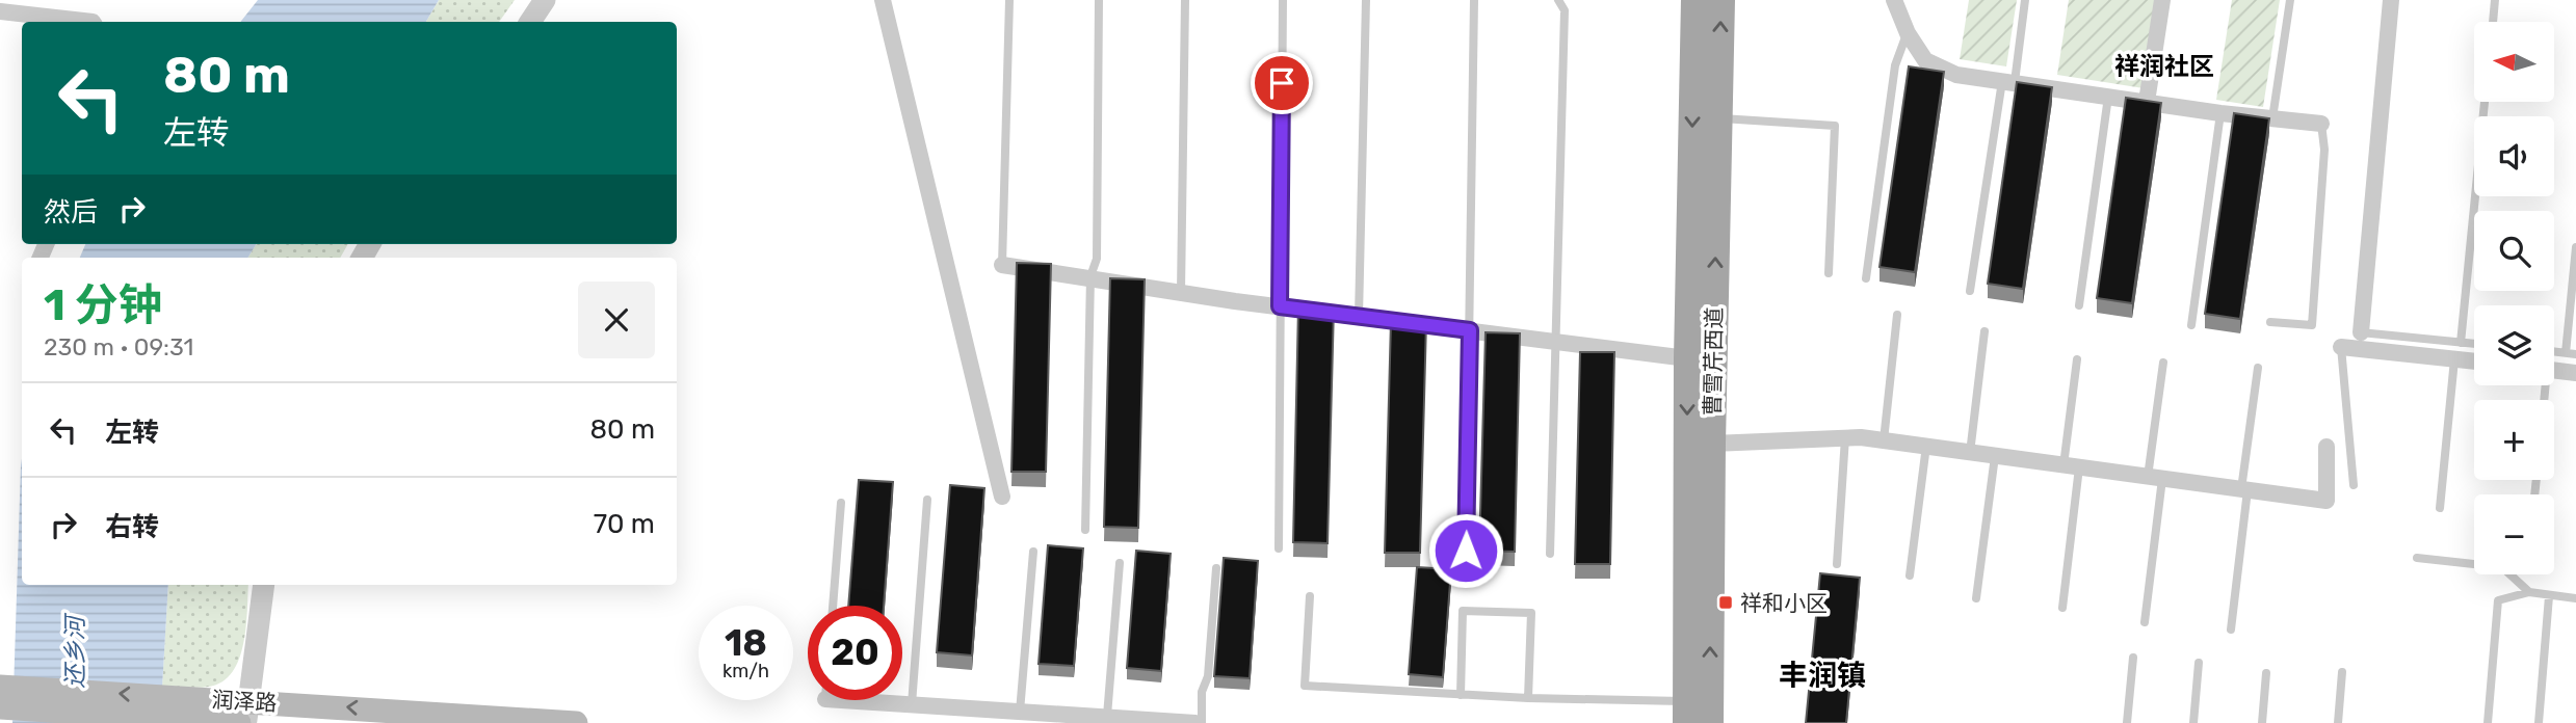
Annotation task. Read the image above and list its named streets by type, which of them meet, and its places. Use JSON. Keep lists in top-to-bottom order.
{
  "streets": {
    "main road": ["曹雪芹西道", "润泽路"]
  },
  "districts": ["祥润社区", "丰润镇"],
  "water": ["还乡河"],
  "places": {
    "transit": ["祥和小区"]
  },
  "north": "left",
  "page": {
    "map_buttons": ["+", "−"],
    "turn": ["80 m", "左转"],
    "then": "然后",
    "heading": ["1 分钟", "230 m · 09:31"],
    "list": [
      {
        "name": "左转",
        "value": "80 m"
      },
      {
        "name": "右转",
        "value": "70 m"
      }
    ],
    "speed": "18 km/h",
    "limit": "20"
  }
}
